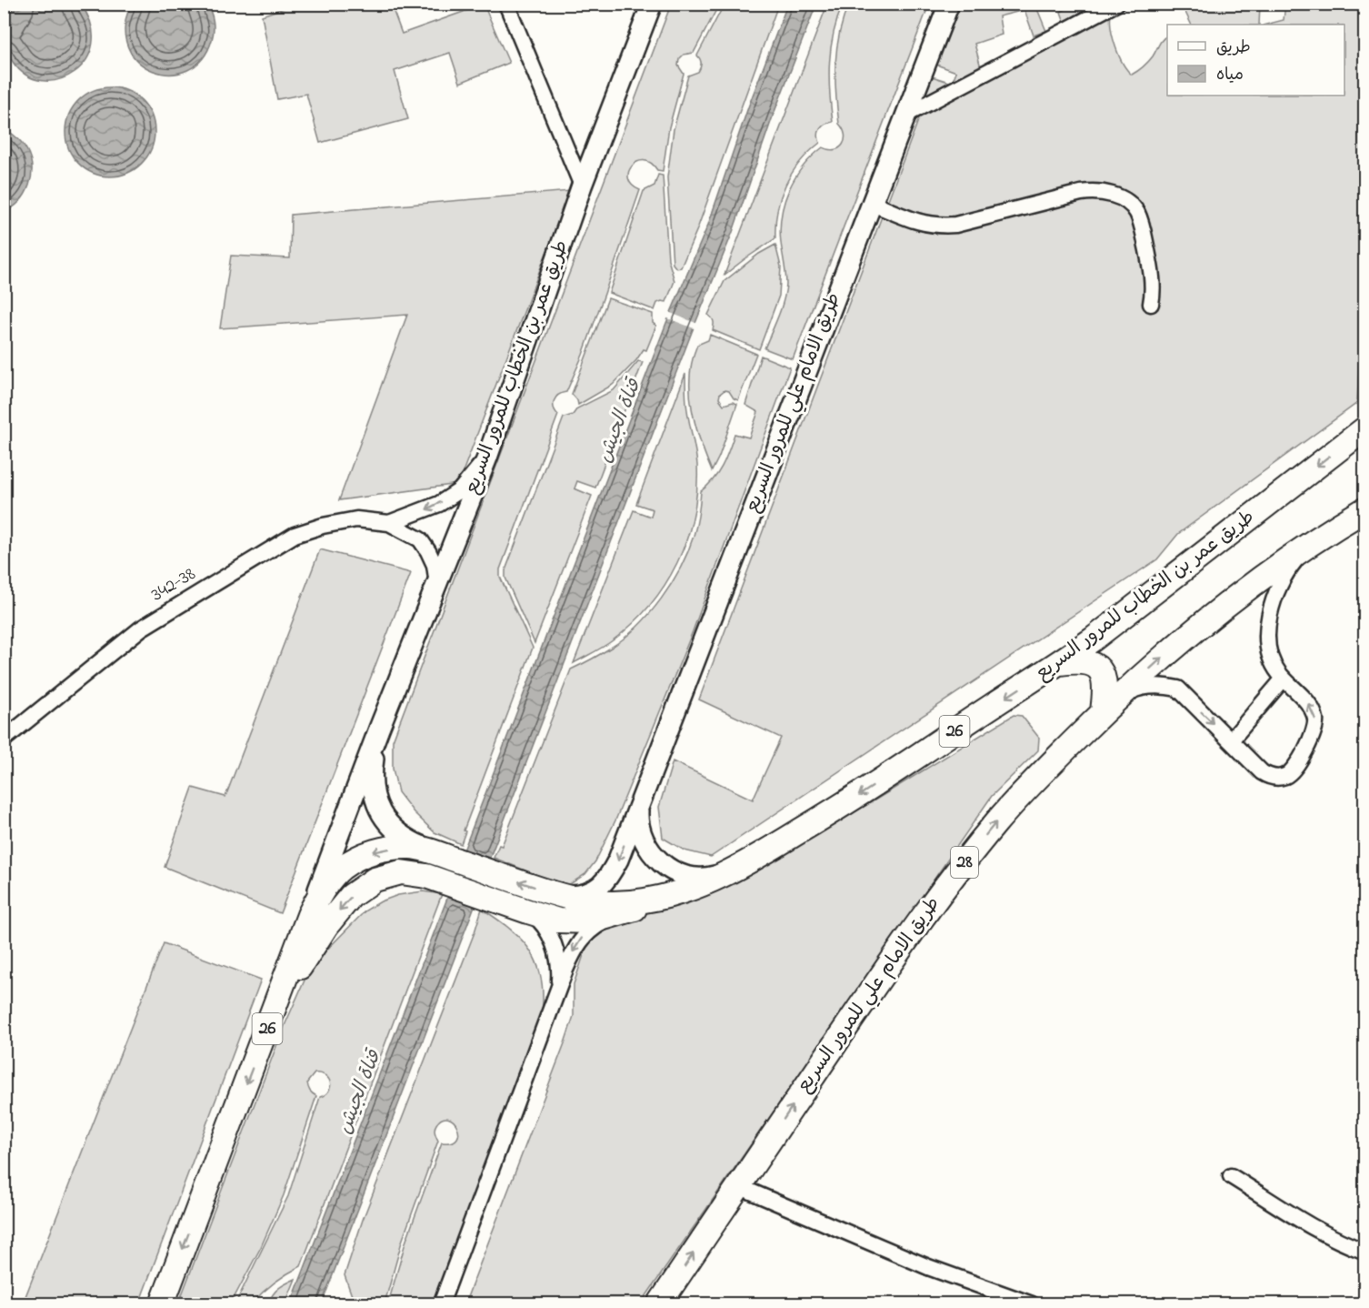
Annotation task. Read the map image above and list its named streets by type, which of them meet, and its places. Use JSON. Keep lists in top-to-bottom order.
{
  "streets": {
    "highway": [
      "طريق عمر بن الخطاب للمرور السريع",
      "طريق الامام علي للمرور السريع",
      "26",
      "28"
    ],
    "street": ["342-38"]
  },
  "crossings": [
    ["طريق عمر بن الخطاب للمرور السريع", "طريق الامام علي للمرور السريع"]
  ],
  "one_way": ["طريق عمر بن الخطاب للمرور السريع"],
  "water": ["قناة الجيش"],
  "legend": ["طريق", "مياه"]
}
